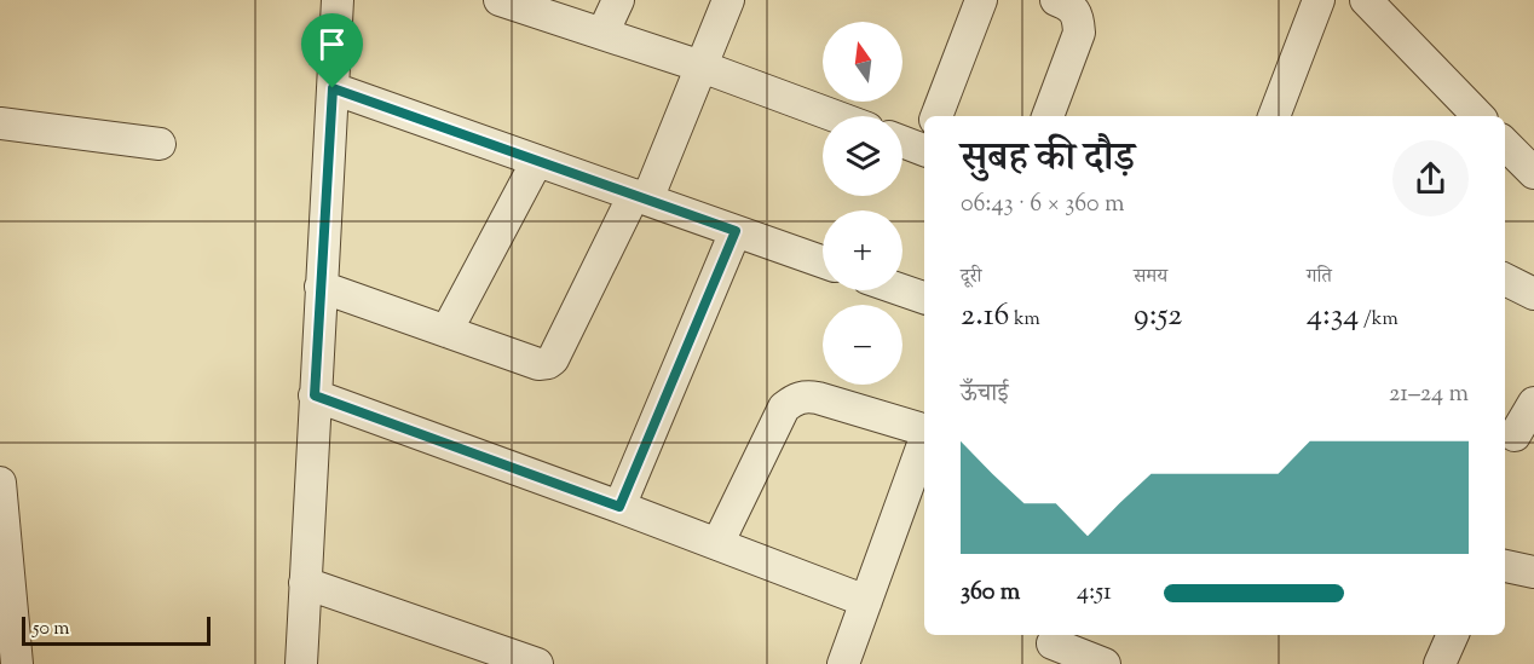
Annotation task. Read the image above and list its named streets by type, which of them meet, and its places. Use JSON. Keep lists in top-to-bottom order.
{
  "scale_bar": "50 m",
  "north": "top",
  "page": {
    "map_buttons": ["+", "−"],
    "heading": ["सुबह की दौड़", "06:43 · 6 × 360 m"],
    "stats": [
      ["दूरी", "2.16 km"],
      ["समय", "9:52"],
      ["गति", "4:34 /km"]
    ],
    "chart": ["ऊँचाई", "21–24 m"],
    "list": [
      {
        "name": "360 m",
        "note": "4:51"
      }
    ],
    "scale": "50 m"
  }
}
